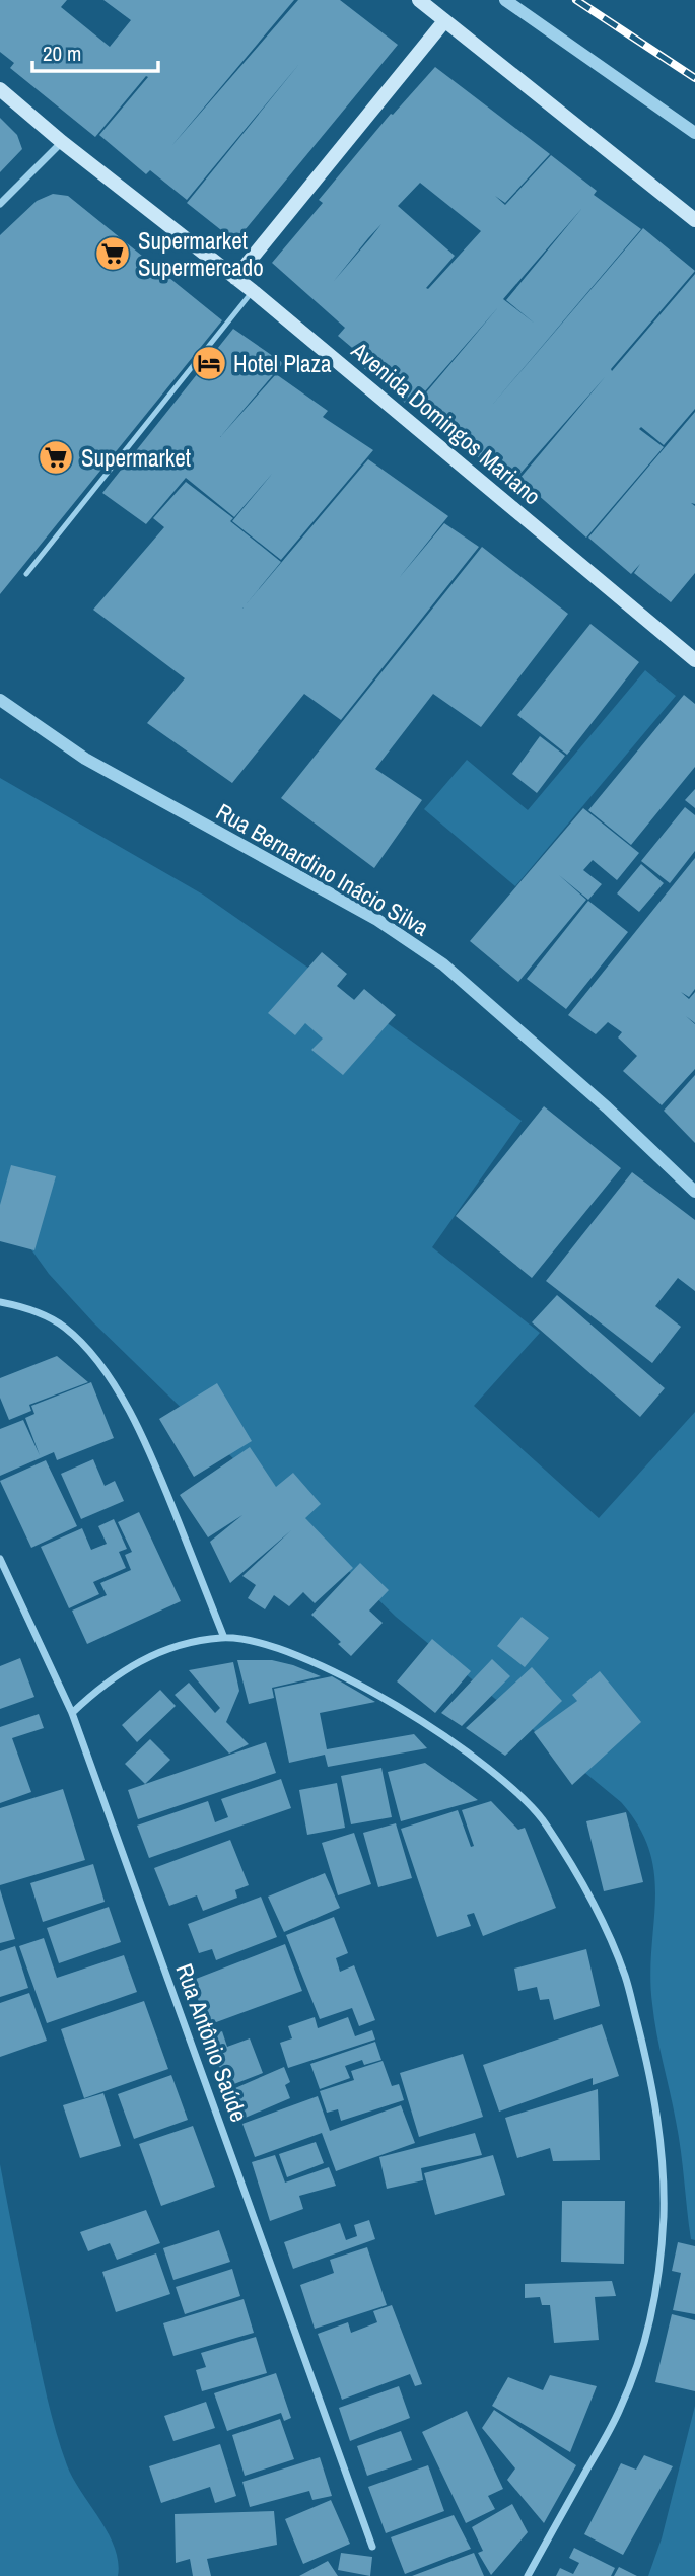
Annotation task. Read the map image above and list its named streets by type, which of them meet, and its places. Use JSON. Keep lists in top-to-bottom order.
{
  "streets": {
    "main road": ["Avenida Domingos Mariano"],
    "street": ["Rua Bernardino Inácio Silva", "Rua Antônio Saúde"]
  },
  "places": {
    "supermarket": ["Supermarket Supermercado", "Supermarket"],
    "hotel": ["Hotel Plaza"]
  },
  "scale_bar": "20 m"
}
